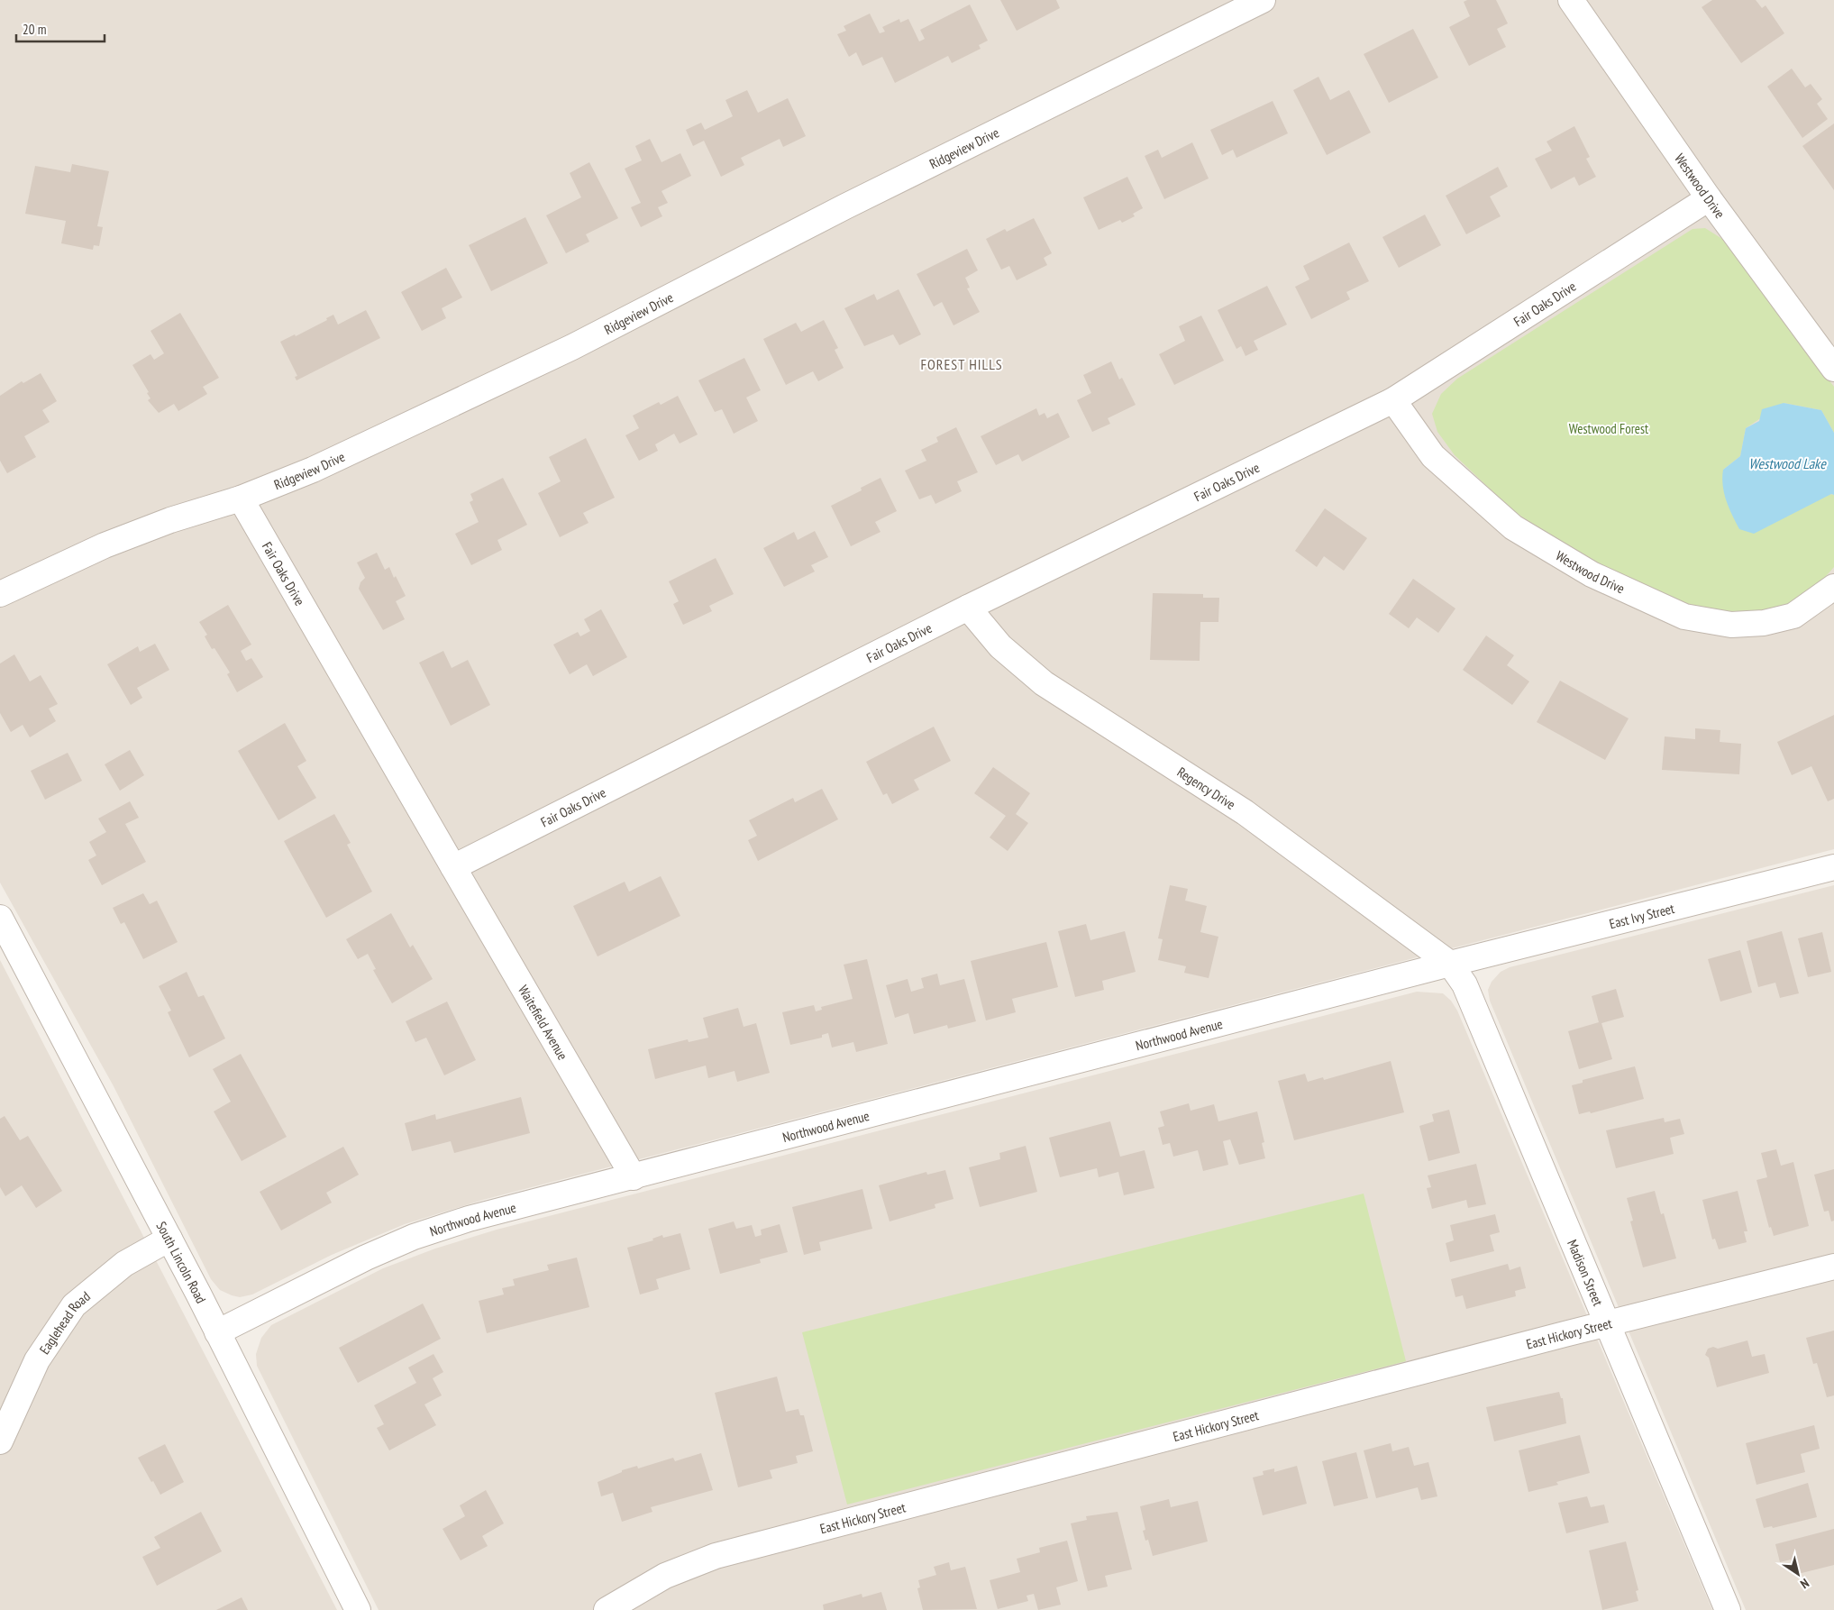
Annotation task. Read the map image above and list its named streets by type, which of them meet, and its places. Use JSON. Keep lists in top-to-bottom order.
{
  "streets": {
    "street": [
      "Ridgeview Drive",
      "Westwood Drive",
      "Fair Oaks Drive",
      "Regency Drive",
      "East Ivy Street",
      "Waitefield Avenue",
      "Northwood Avenue",
      "South Lincoln Road",
      "Madison Street",
      "Eaglehead Road",
      "East Hickory Street"
    ]
  },
  "crossings": [
    ["Ridgeview Drive", "Fair Oaks Drive"],
    ["Westwood Drive", "Fair Oaks Drive"],
    ["Fair Oaks Drive", "Regency Drive"],
    ["Fair Oaks Drive", "Waitefield Avenue"],
    ["Regency Drive", "East Ivy Street"],
    ["Regency Drive", "Northwood Avenue"],
    ["Regency Drive", "Madison Street"],
    ["East Ivy Street", "Northwood Avenue"],
    ["East Ivy Street", "Madison Street"],
    ["Waitefield Avenue", "Northwood Avenue"],
    ["Northwood Avenue", "South Lincoln Road"],
    ["Northwood Avenue", "Madison Street"],
    ["South Lincoln Road", "Eaglehead Road"],
    ["Madison Street", "East Hickory Street"]
  ],
  "districts": ["FOREST HILLS"],
  "water": ["Westwood Lake"],
  "parks": ["Westwood Forest"],
  "scale_bar": "20 m",
  "north": "bottom right"
}
